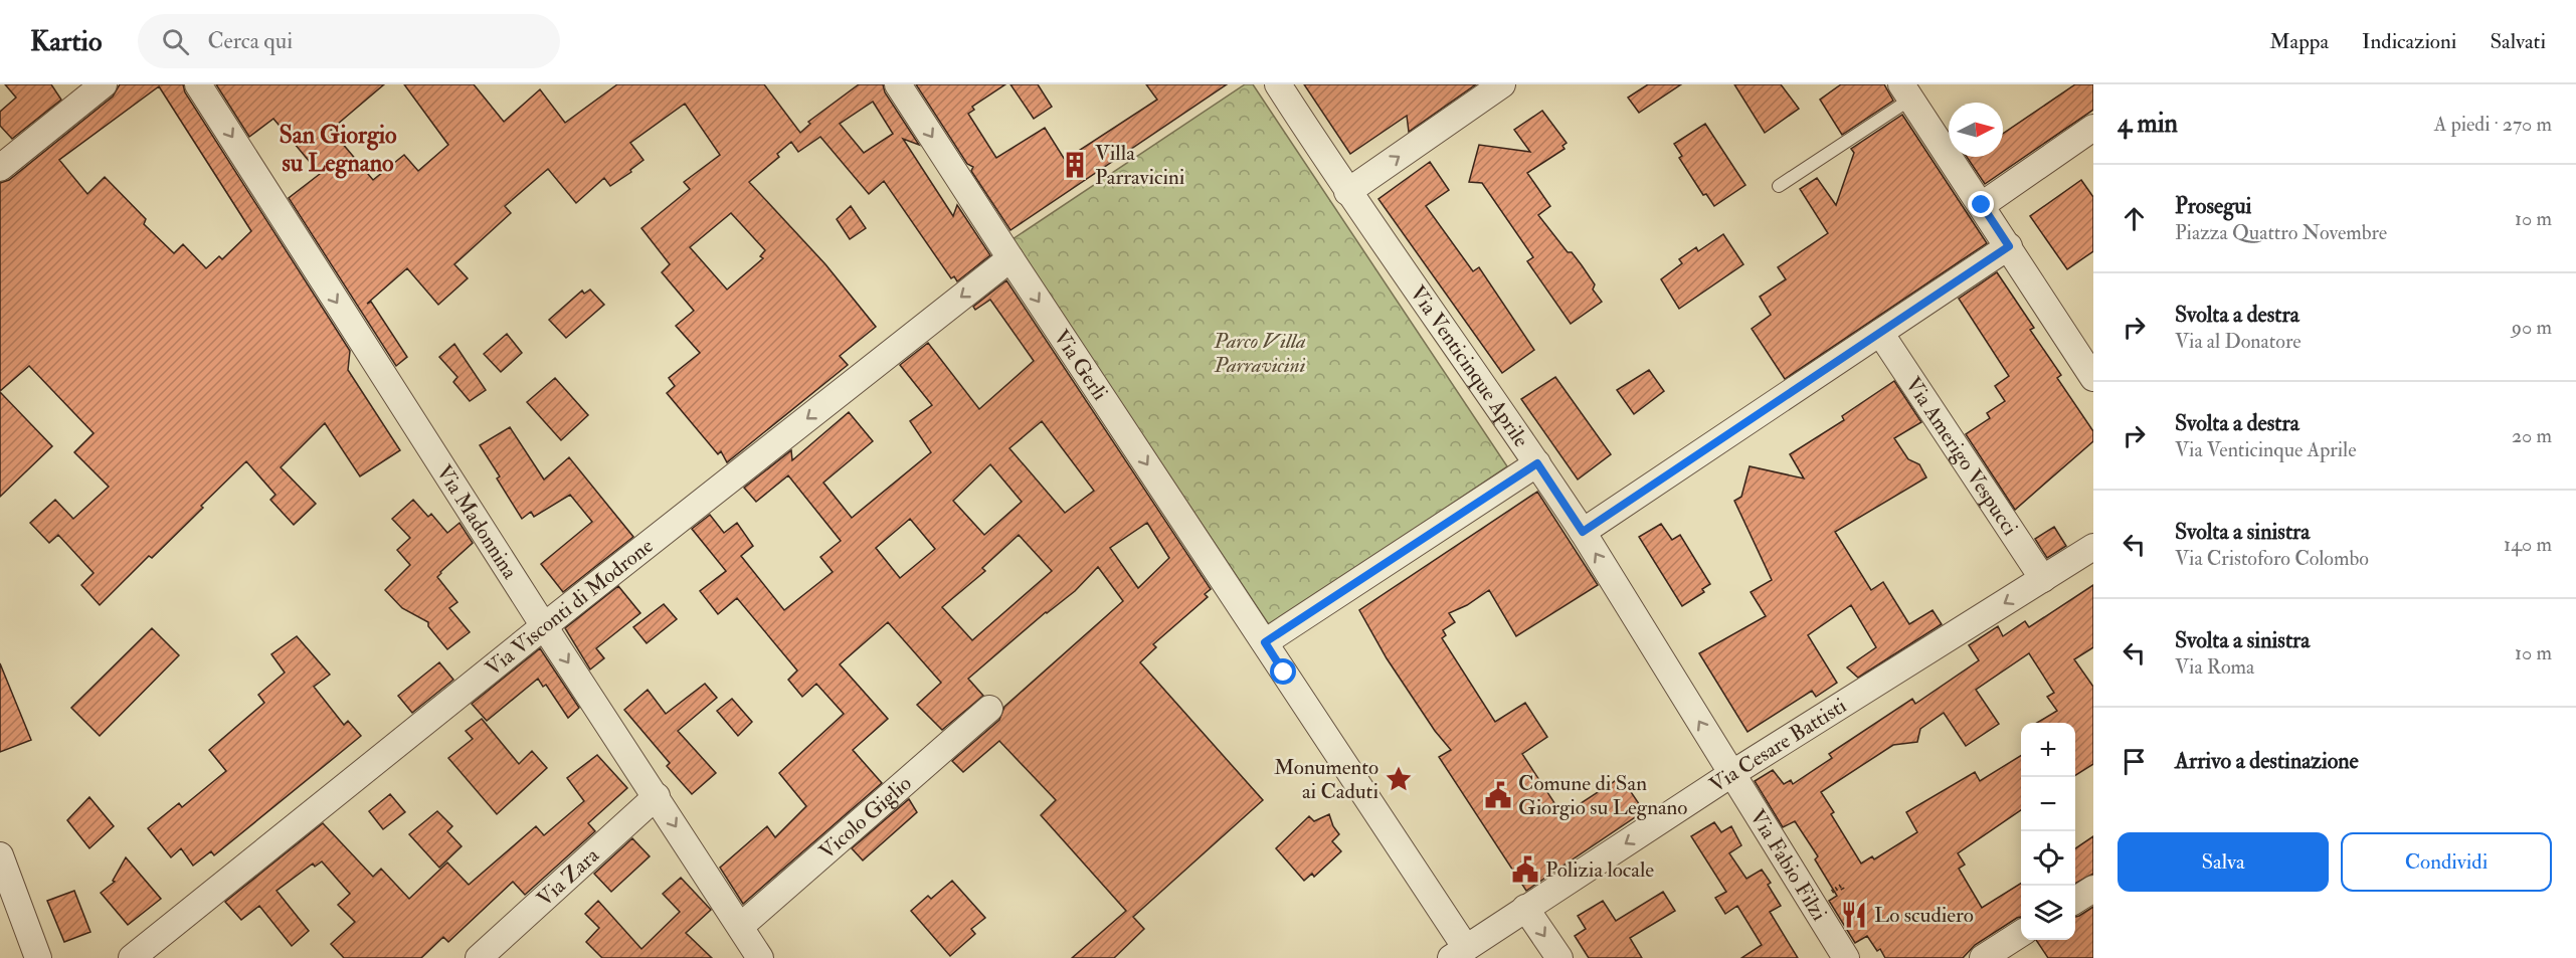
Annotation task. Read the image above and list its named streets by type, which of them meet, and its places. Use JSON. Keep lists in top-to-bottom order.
{
  "streets": {
    "street": [
      "Via Gerli",
      "Via Venticinque Aprile",
      "Via Amerigo Vespucci",
      "Via Madonnina",
      "Via Visconti di Modrone",
      "Via Cesare Battisti",
      "Vicolo Giglio",
      "Via Fabio Filzi",
      "Via Zara"
    ]
  },
  "crossings": [
    ["Via Gerli", "Via Visconti di Modrone"],
    ["Via Gerli", "Via Cesare Battisti"],
    ["Via Venticinque Aprile", "Via Cesare Battisti"],
    ["Via Venticinque Aprile", "Via Fabio Filzi"],
    ["Via Amerigo Vespucci", "Via Cesare Battisti"],
    ["Via Madonnina", "Via Visconti di Modrone"],
    ["Via Madonnina", "Vicolo Giglio"],
    ["Via Madonnina", "Via Zara"],
    ["Via Cesare Battisti", "Via Fabio Filzi"]
  ],
  "one_way": [
    "Via Gerli",
    "Via Madonnina",
    "Via Visconti di Modrone",
    "Via Cesare Battisti"
  ],
  "districts": ["San Giorgio su Legnano"],
  "parks": ["Parco Villa Parravicini"],
  "places": {
    "building": ["Villa Parravicini"],
    "place": ["Monumento ai Caduti"],
    "public building": ["Comune di San Giorgio su Legnano", "Polizia locale"],
    "restaurant": ["Lo scudiero"]
  },
  "north": "right",
  "page": {
    "header": "Kartio",
    "search": "Cerca qui",
    "nav": ["Mappa", "Indicazioni", "Salvati"],
    "heading": ["4 min", "A piedi · 270 m"],
    "list": [
      ["Prosegui", "Piazza Quattro Novembre", "10 m"],
      ["Svolta a destra", "Via al Donatore", "90 m"],
      ["Svolta a destra", "Via Venticinque Aprile", "20 m"],
      ["Svolta a sinistra", "Via Cristoforo Colombo", "140 m"],
      ["Svolta a sinistra", "Via Roma", "10 m"],
      "Arrivo a destinazione"
    ],
    "map_buttons": ["+", "−"],
    "buttons": ["Salva", "Condividi"]
  }
}
